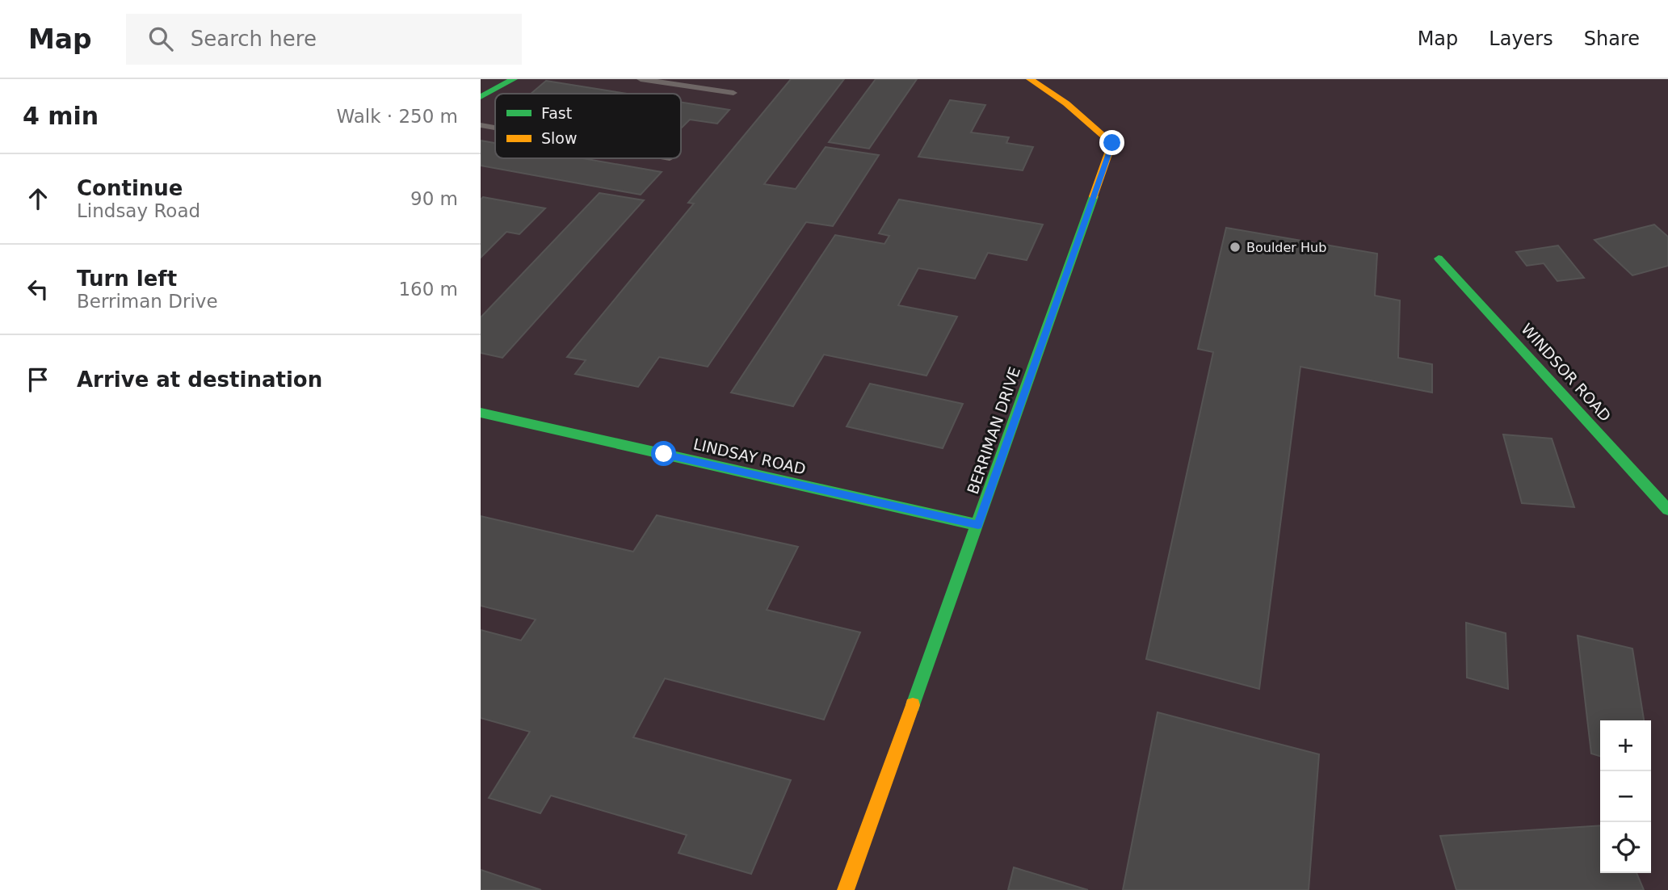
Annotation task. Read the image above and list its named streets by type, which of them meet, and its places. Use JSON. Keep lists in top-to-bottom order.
{
  "streets": {
    "street": ["WINDSOR ROAD", "BERRIMAN DRIVE", "LINDSAY ROAD"]
  },
  "crossings": [
    ["BERRIMAN DRIVE", "LINDSAY ROAD"]
  ],
  "places": ["Boulder Hub"],
  "legend": ["Fast", "Slow"],
  "page": {
    "header": "Map",
    "search": "Search here",
    "nav": ["Map", "Layers", "Share"],
    "heading": ["4 min", "Walk · 250 m"],
    "list": [
      ["Continue", "Lindsay Road", "90 m"],
      ["Turn left", "Berriman Drive", "160 m"],
      "Arrive at destination"
    ],
    "map_buttons": ["+", "−"]
  }
}
